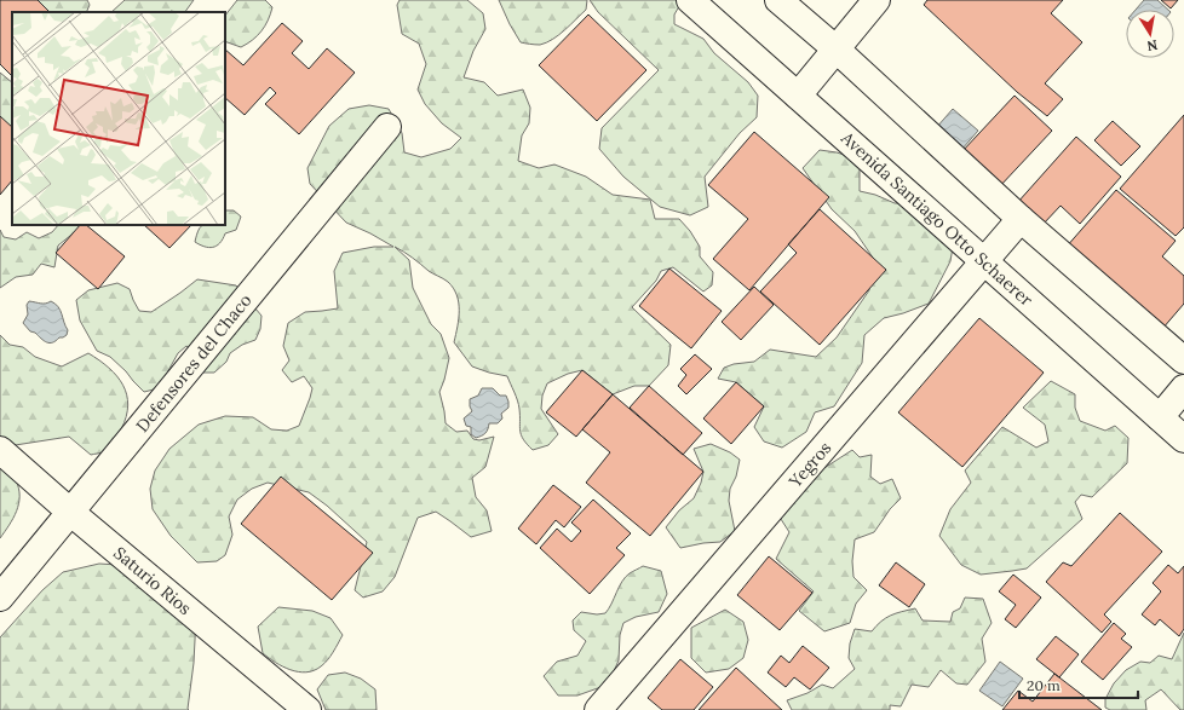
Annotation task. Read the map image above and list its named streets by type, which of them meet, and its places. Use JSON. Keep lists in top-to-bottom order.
{
  "streets": {
    "street": [
      "Avenida Santiago Otto Schaerer",
      "Defensores del Chaco",
      "Yegros",
      "Saturio Rios"
    ]
  },
  "crossings": [
    ["Avenida Santiago Otto Schaerer", "Yegros"],
    ["Defensores del Chaco", "Saturio Rios"]
  ],
  "scale_bar": "20 m",
  "north": "bottom"
}
